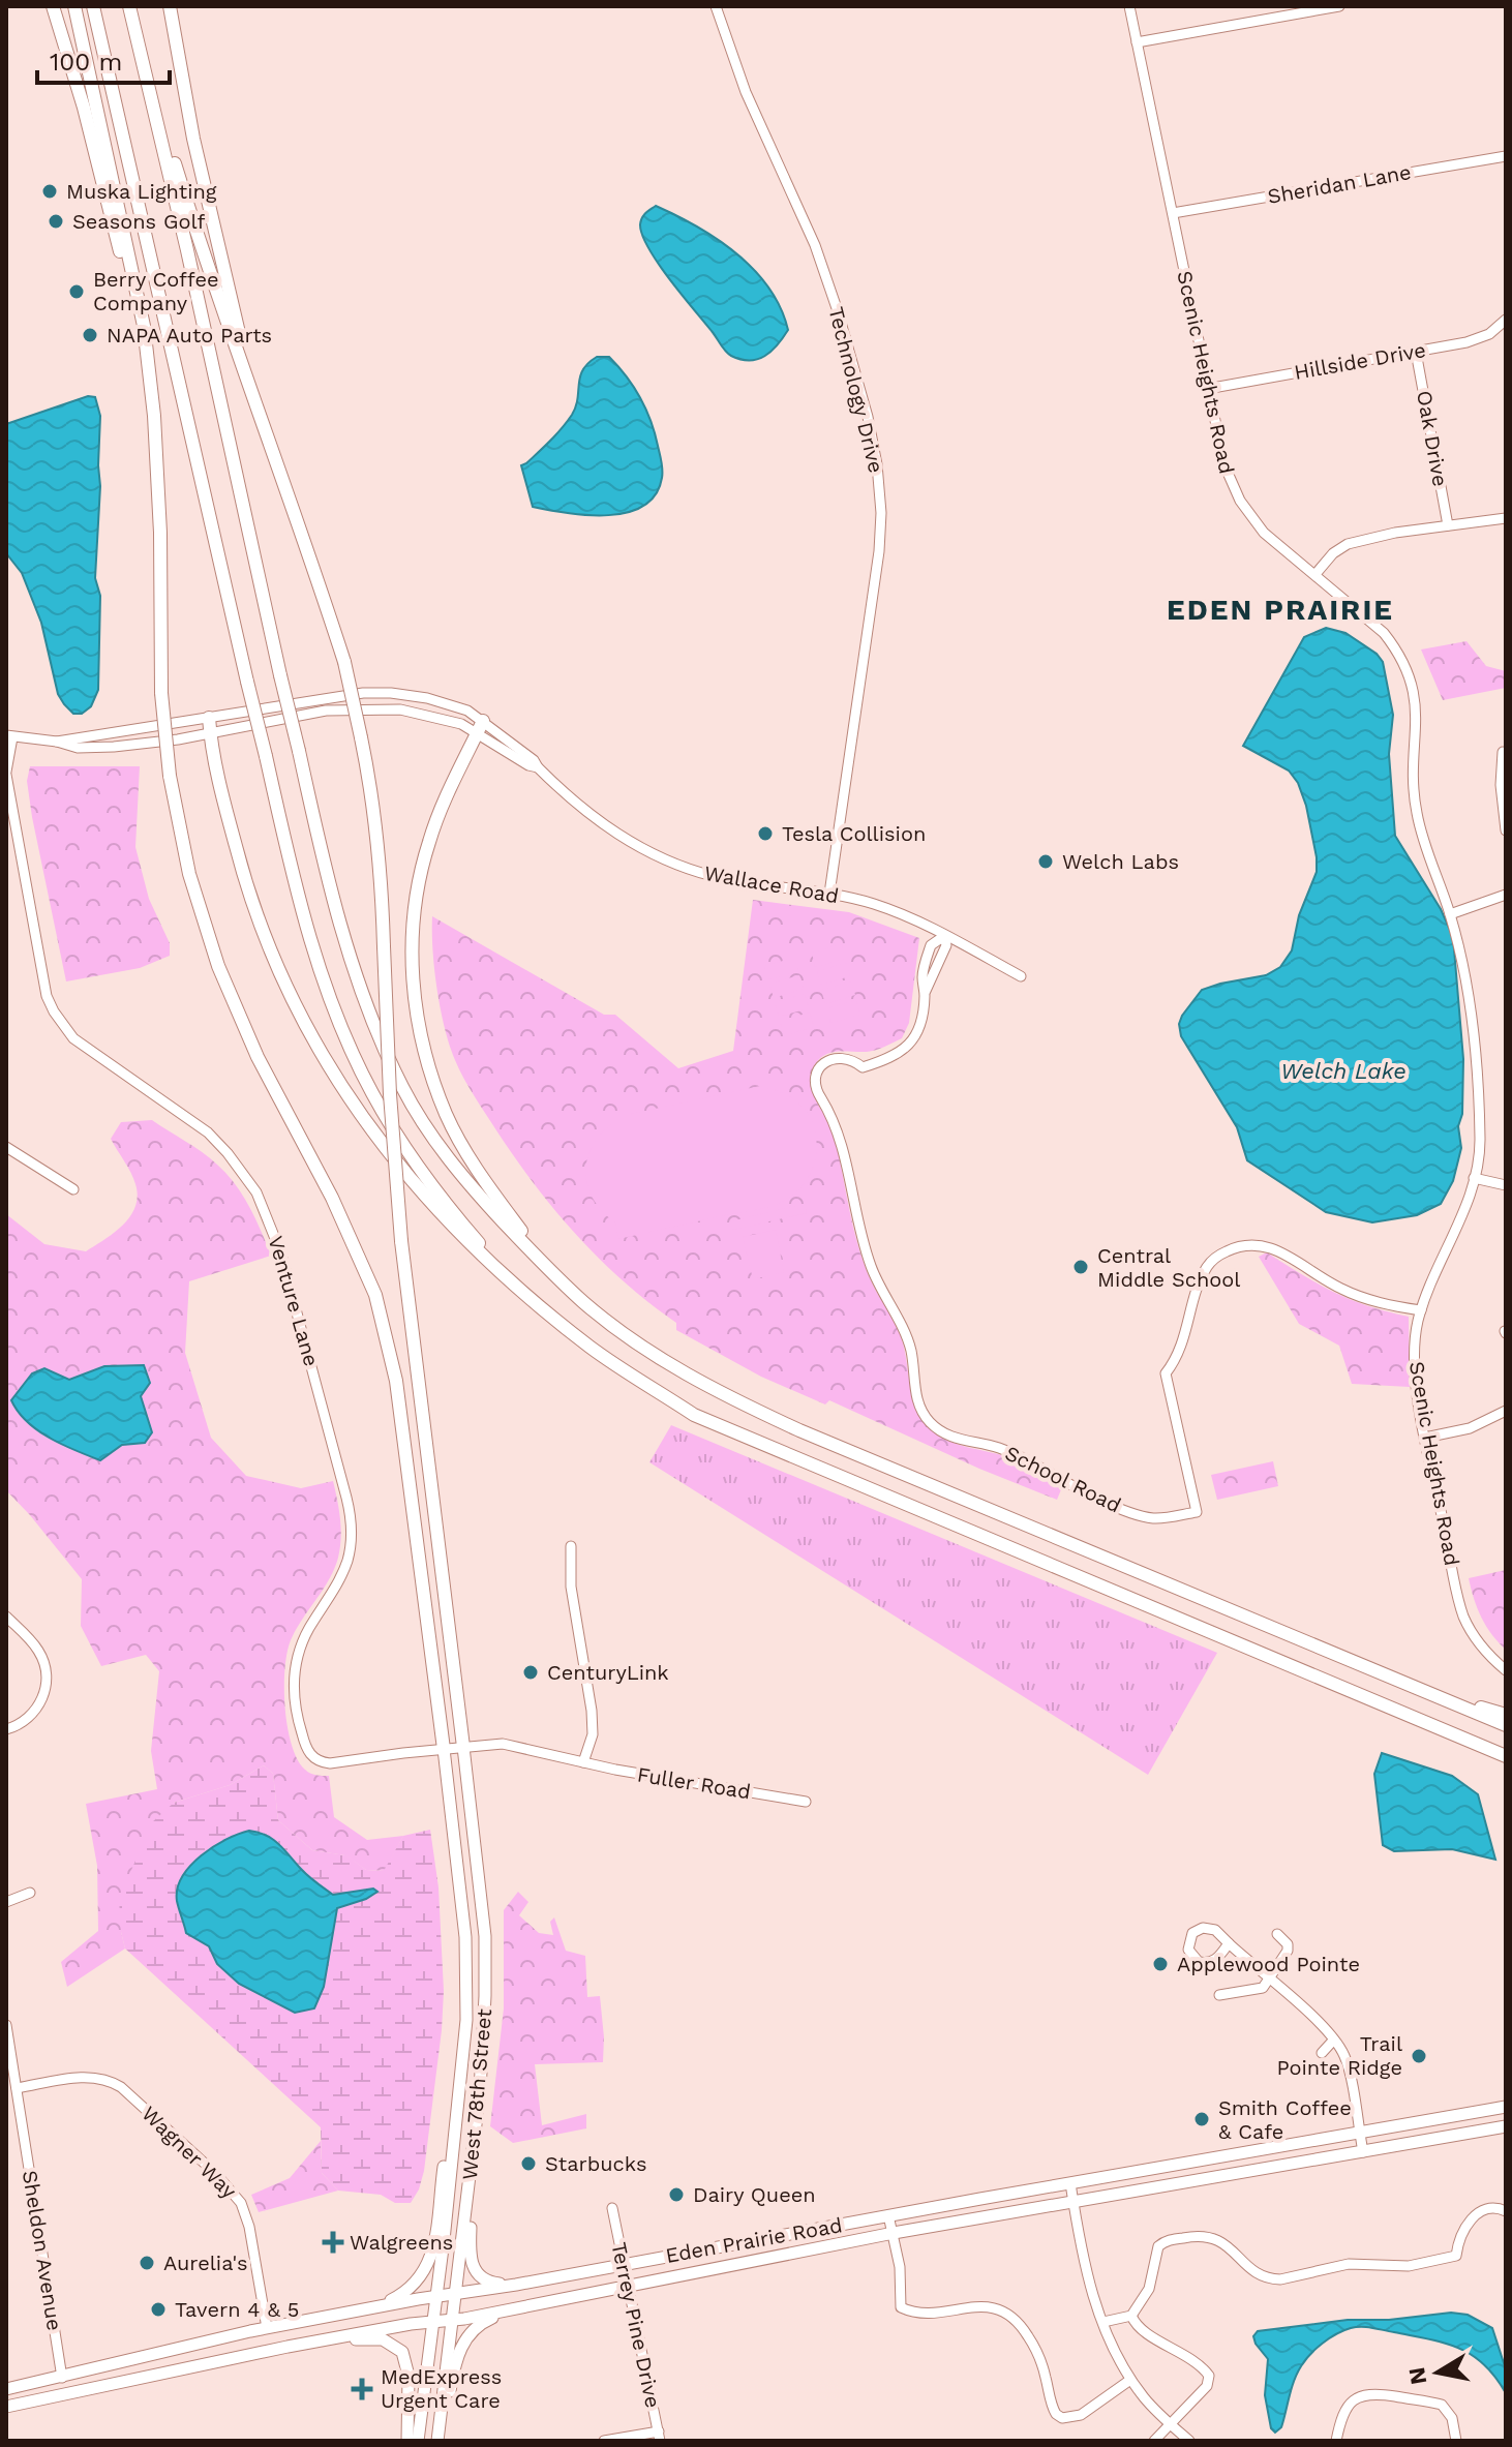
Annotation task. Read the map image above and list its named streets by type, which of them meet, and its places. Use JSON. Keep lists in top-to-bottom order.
{
  "streets": {
    "main road": ["West 78th Street", "Eden Prairie Road"],
    "street": [
      "Sheridan Lane",
      "Hillside Drive",
      "Scenic Heights Road",
      "Technology Drive",
      "Oak Drive",
      "Wallace Road",
      "Venture Lane",
      "School Road",
      "Fuller Road",
      "Wagner Way",
      "Sheldon Avenue",
      "Terrey Pine Drive"
    ]
  },
  "crossings": [
    ["Sheridan Lane", "Scenic Heights Road"],
    ["Hillside Drive", "Scenic Heights Road"],
    ["Hillside Drive", "Oak Drive"],
    ["Scenic Heights Road", "School Road"],
    ["Technology Drive", "Wallace Road"],
    ["Wallace Road", "Venture Lane"],
    ["Wallace Road", "School Road"],
    ["Venture Lane", "Fuller Road"],
    ["Venture Lane", "West 78th Street"],
    ["Fuller Road", "West 78th Street"],
    ["West 78th Street", "Eden Prairie Road"],
    ["Wagner Way", "Eden Prairie Road"],
    ["Wagner Way", "Sheldon Avenue"],
    ["Eden Prairie Road", "Sheldon Avenue"],
    ["Eden Prairie Road", "Terrey Pine Drive"]
  ],
  "districts": ["EDEN PRAIRIE"],
  "water": ["Welch Lake"],
  "places": {
    "other": [
      "Muska Lighting",
      "Seasons Golf",
      "Berry Coffee Company",
      "NAPA Auto Parts",
      "Tesla Collision",
      "Welch Labs",
      "Central Middle School",
      "CenturyLink",
      "Applewood Pointe",
      "Trail Pointe Ridge",
      "Smith Coffee & Cafe",
      "Starbucks",
      "Dairy Queen",
      "Aurelia's",
      "Tavern 4 & 5"
    ],
    "health": ["Walgreens", "MedExpress Urgent Care"]
  },
  "scale_bar": "100 m",
  "north": "left"
}
